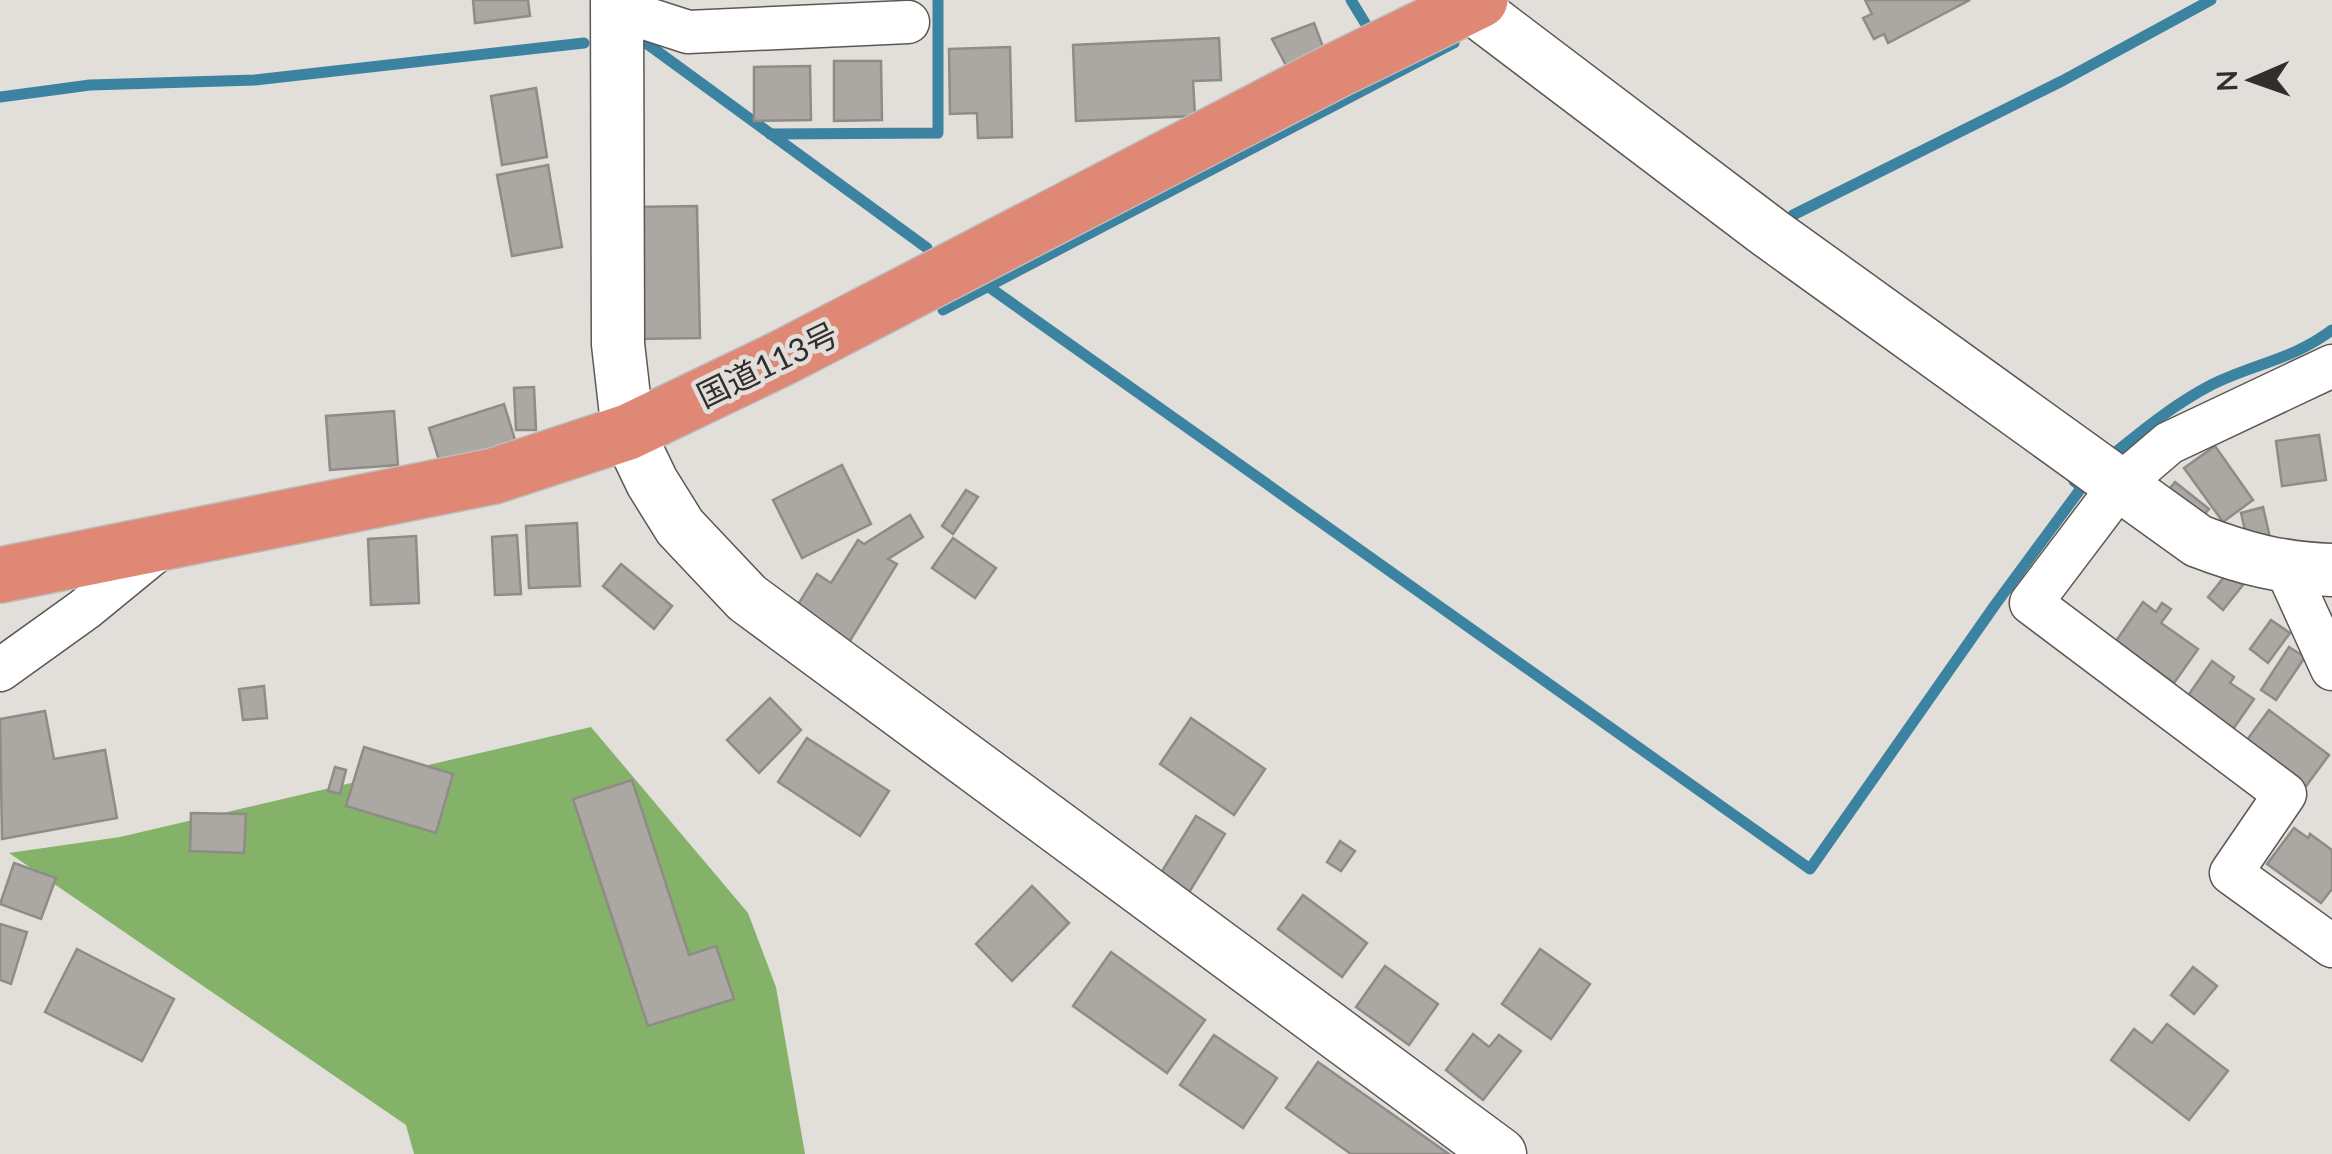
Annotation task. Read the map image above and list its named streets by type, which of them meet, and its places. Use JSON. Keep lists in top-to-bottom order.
{
  "streets": {
    "highway": ["国道113号"]
  },
  "north": "left"
}
